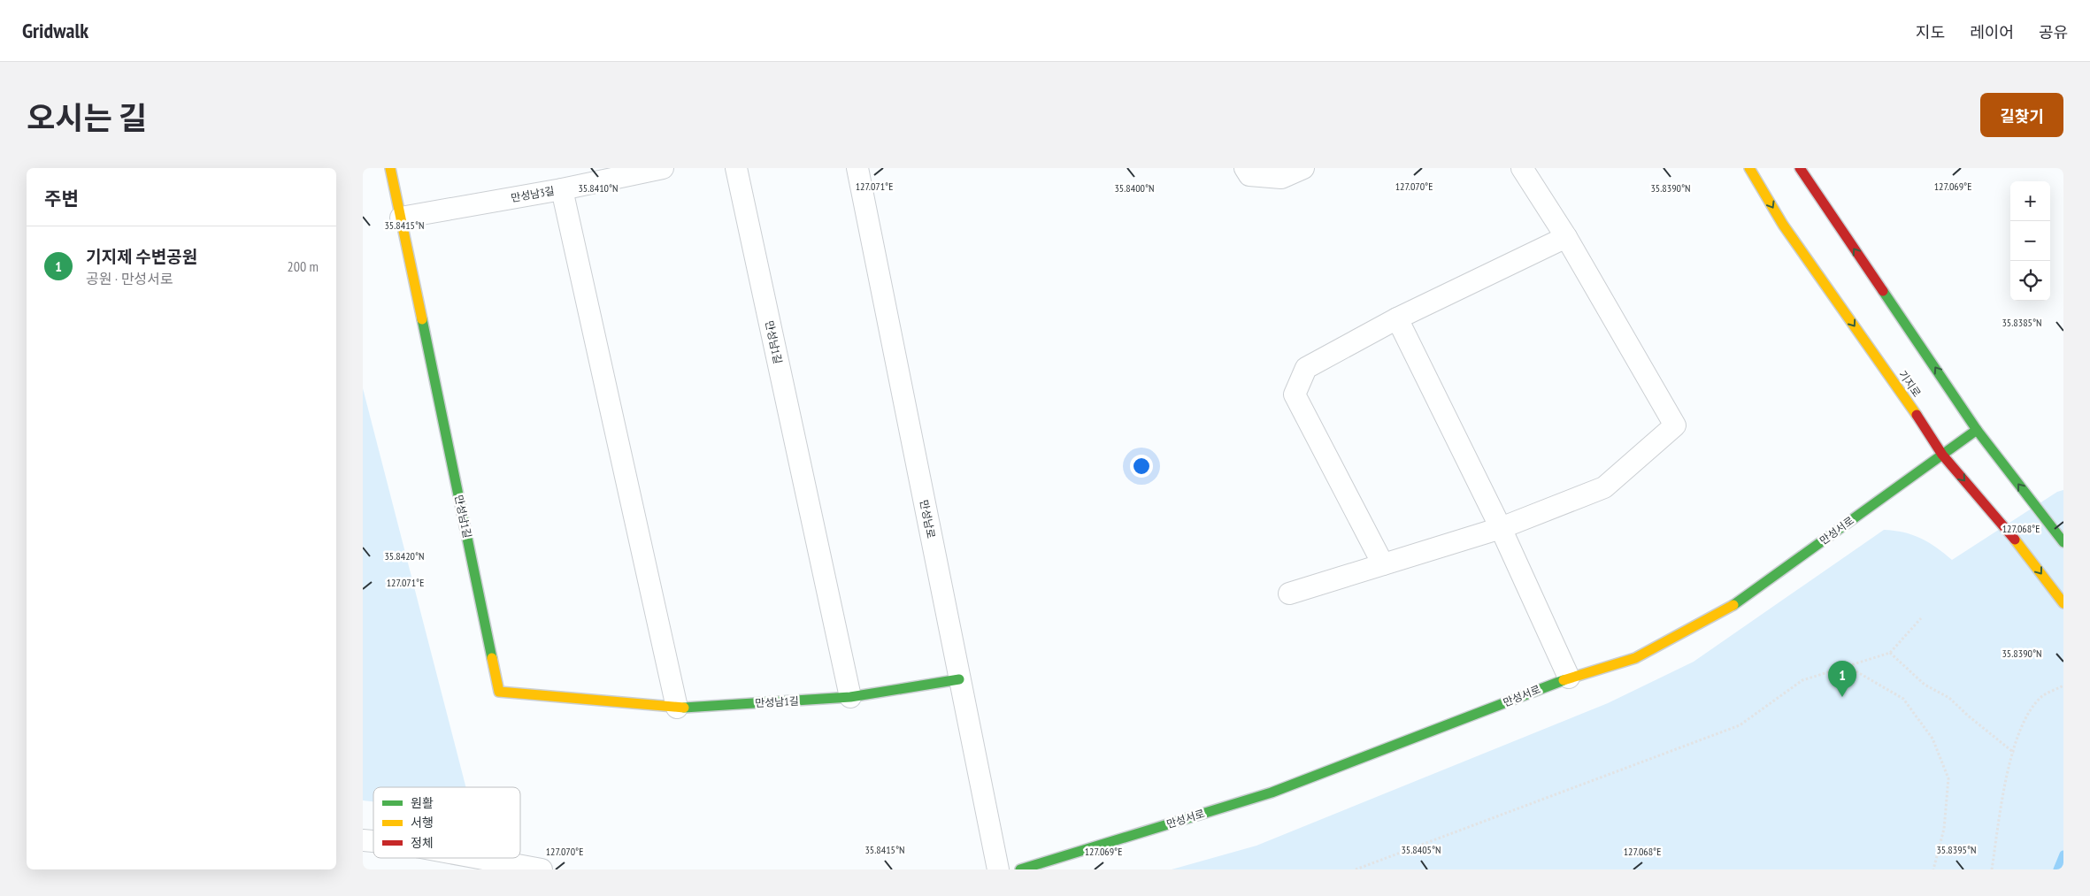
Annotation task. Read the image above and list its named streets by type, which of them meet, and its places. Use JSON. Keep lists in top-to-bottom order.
{
  "streets": {
    "street": [
      "만성남3길",
      "만성남1길",
      "기지로",
      "만성남로",
      "만성서로"
    ]
  },
  "crossings": [
    ["만성남3길", "만성남1길"],
    ["만성남1길", "만성남로"],
    ["기지로", "만성서로"]
  ],
  "legend": ["원활", "서행", "정체"],
  "page": {
    "header": "Gridwalk",
    "nav": ["지도", "레이어", "공유"],
    "title": "오시는 길",
    "buttons": "길찾기",
    "heading": "주변",
    "map_buttons": ["+", "−"],
    "list": [
      {
        "mark": "1",
        "name": "기지제 수변공원",
        "note": "공원 · 만성서로",
        "value": "200 m"
      }
    ],
    "pins": "1"
  },
  "coordinates": [
    "127.071°E",
    "127.070°E",
    "127.069°E",
    "35.8410°N",
    "35.8400°N",
    "35.8390°N",
    "35.8415°N",
    "35.8385°N",
    "127.068°E",
    "35.8420°N",
    "35.8405°N",
    "35.8395°N"
  ]
}
